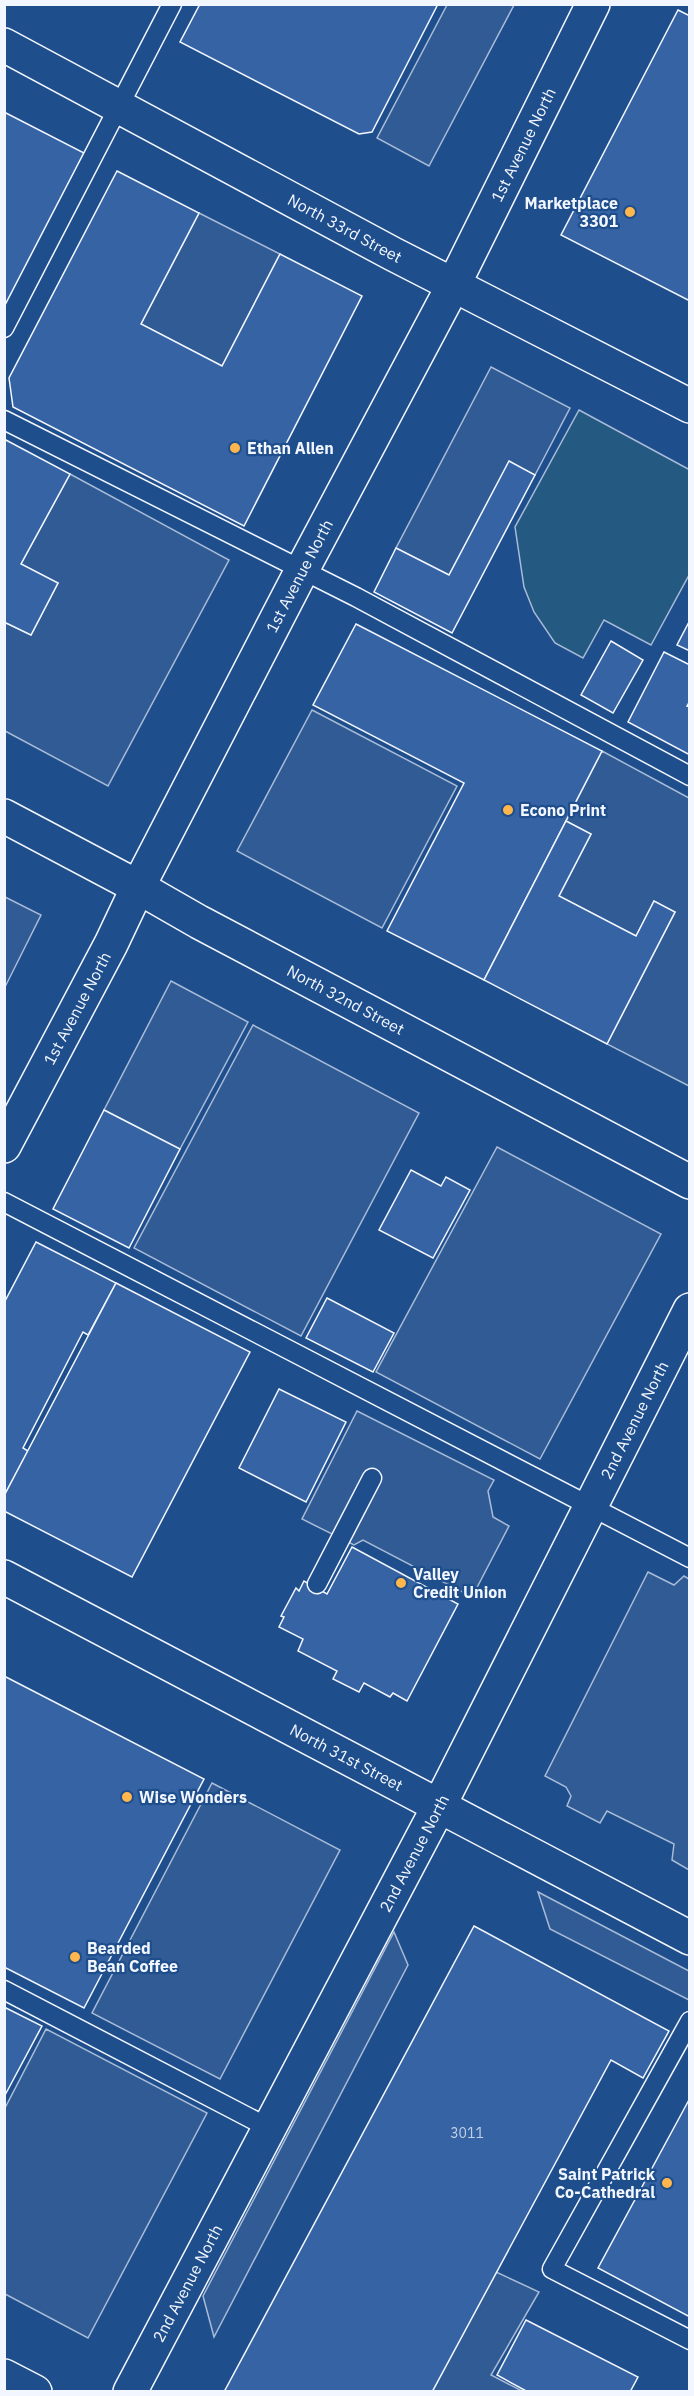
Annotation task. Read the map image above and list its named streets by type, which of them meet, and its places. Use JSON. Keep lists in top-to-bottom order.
{
  "streets": {
    "street": [
      "1st Avenue North",
      "North 33rd Street",
      "North 32nd Street",
      "2nd Avenue North",
      "North 31st Street"
    ]
  },
  "crossings": [
    ["1st Avenue North", "North 33rd Street"],
    ["1st Avenue North", "North 32nd Street"],
    ["2nd Avenue North", "North 31st Street"]
  ],
  "places": [
    "Marketplace 3301",
    "Ethan Allen",
    "Econo Print",
    "Valley Credit Union",
    "Wise Wonders",
    "Bearded Bean Coffee",
    "Saint Patrick Co-Cathedral"
  ],
  "house_numbers": ["3011"]
}
